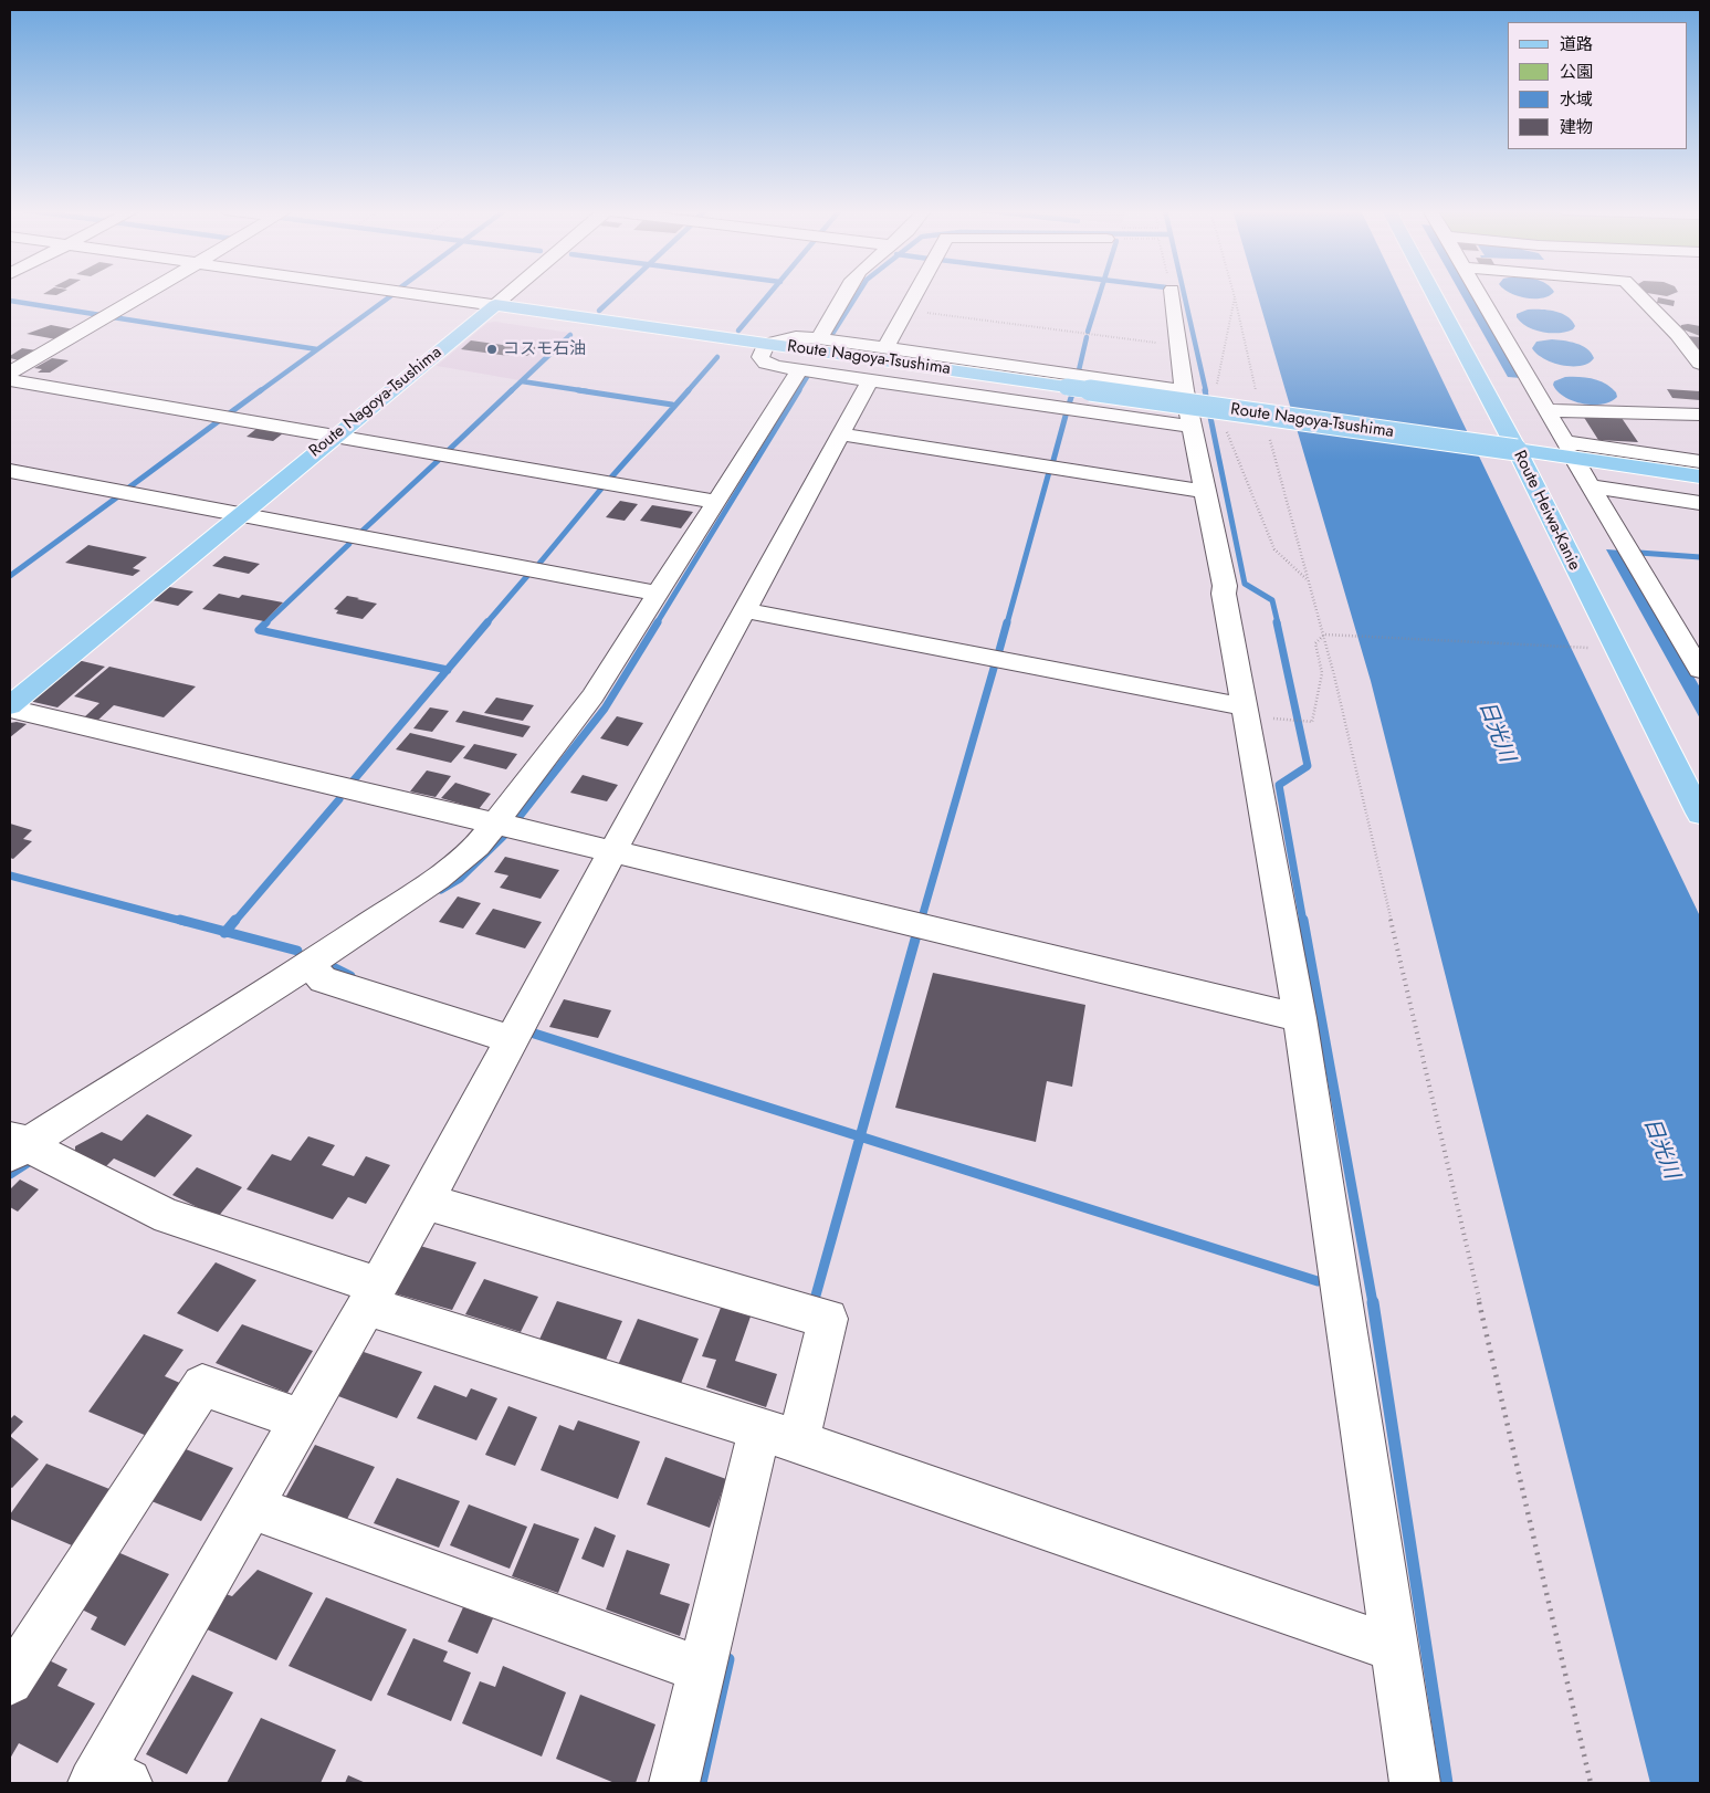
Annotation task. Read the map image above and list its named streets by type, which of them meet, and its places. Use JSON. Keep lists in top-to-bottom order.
{
  "streets": {
    "main road": ["Route Nagoya-Tsushima", "Route Heiwa-Kanie"]
  },
  "crossings": [
    ["Route Nagoya-Tsushima", "Route Heiwa-Kanie"]
  ],
  "water": ["日光川"],
  "places": ["コスモ石油"],
  "legend": [
    "道路",
    "公園",
    "水域",
    "建物"
  ]
}
